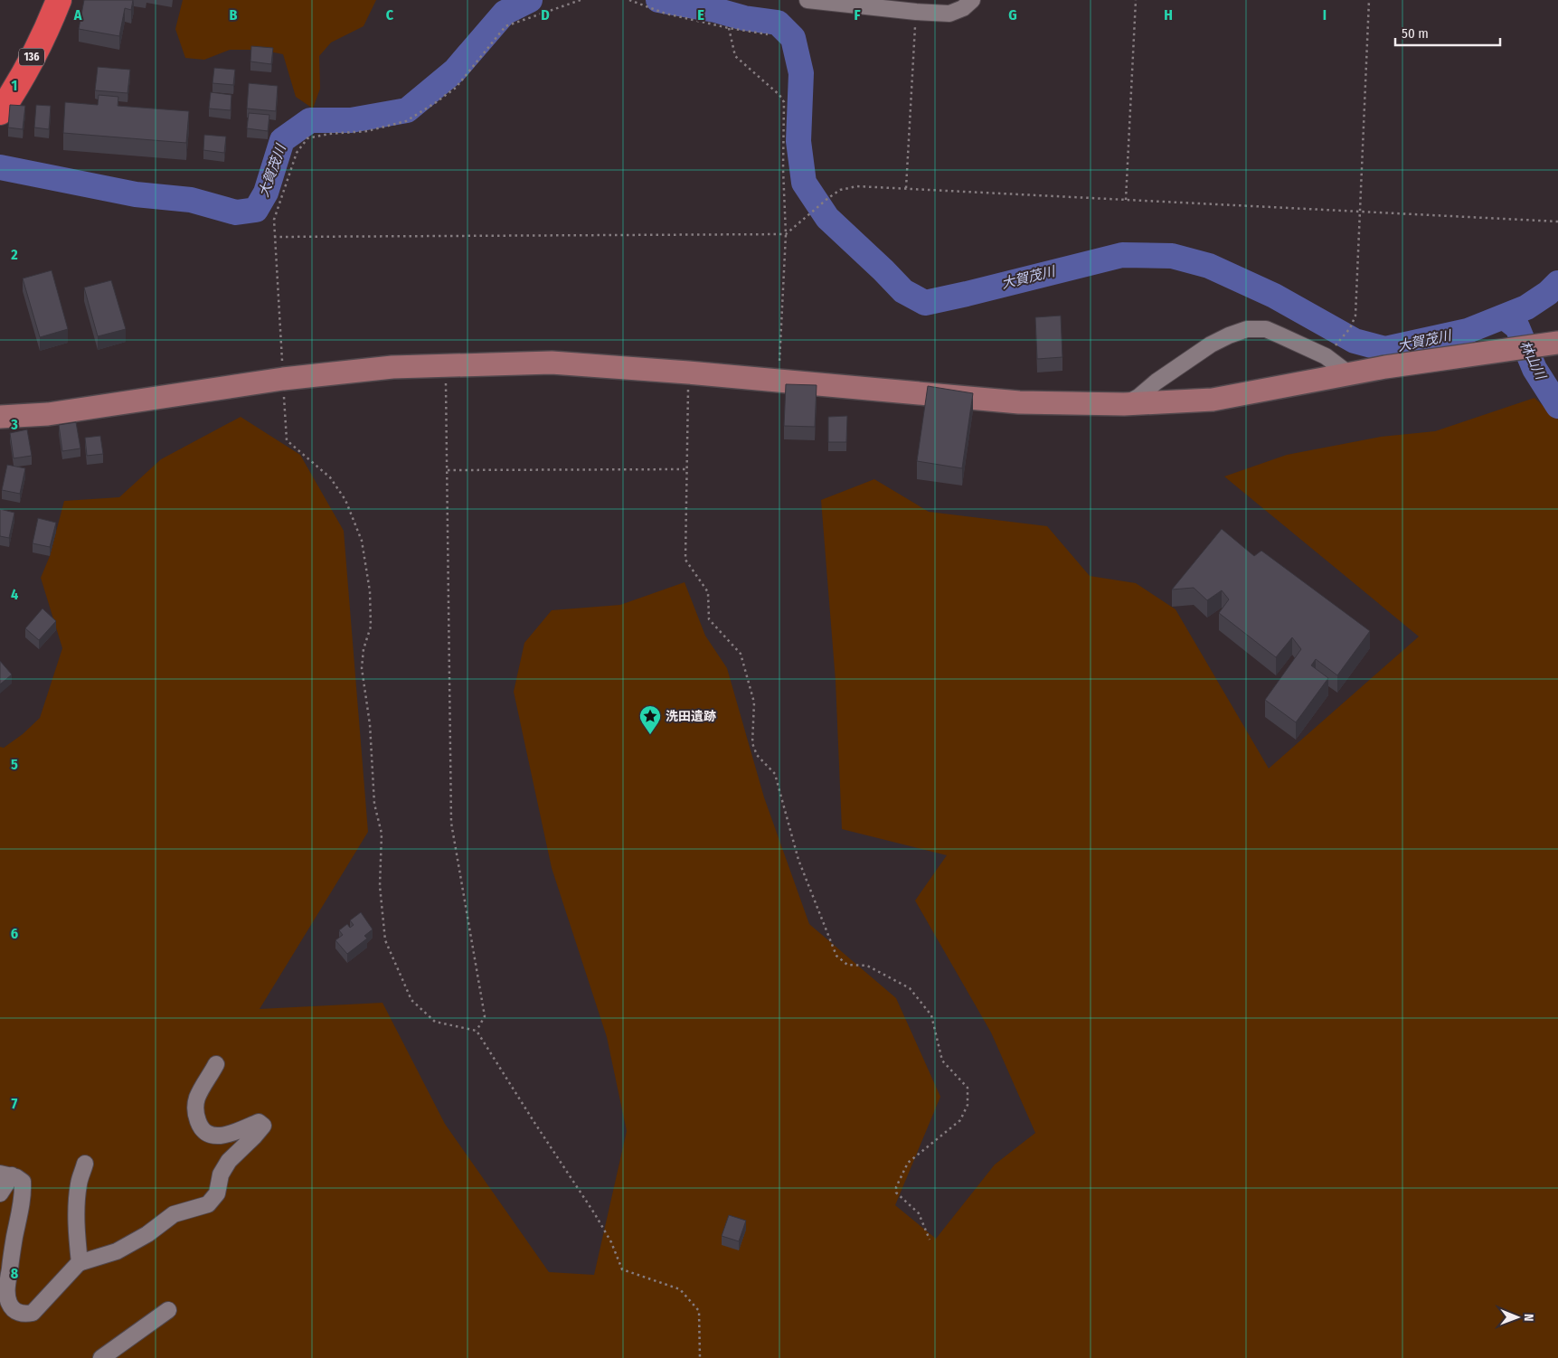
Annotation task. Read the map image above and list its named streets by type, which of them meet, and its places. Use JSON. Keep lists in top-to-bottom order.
{
  "streets": {
    "highway": ["136"]
  },
  "water": ["大賀茂川", "林山川"],
  "places": {
    "place": ["洗田遺跡"]
  },
  "scale_bar": "50 m",
  "north": "right",
  "grid": {
    "columns": [
      "A",
      "B",
      "C",
      "D",
      "E",
      "F",
      "G",
      "H",
      "I"
    ],
    "rows": [
      "1",
      "2",
      "3",
      "4",
      "5",
      "6",
      "7",
      "8"
    ]
  }
}
